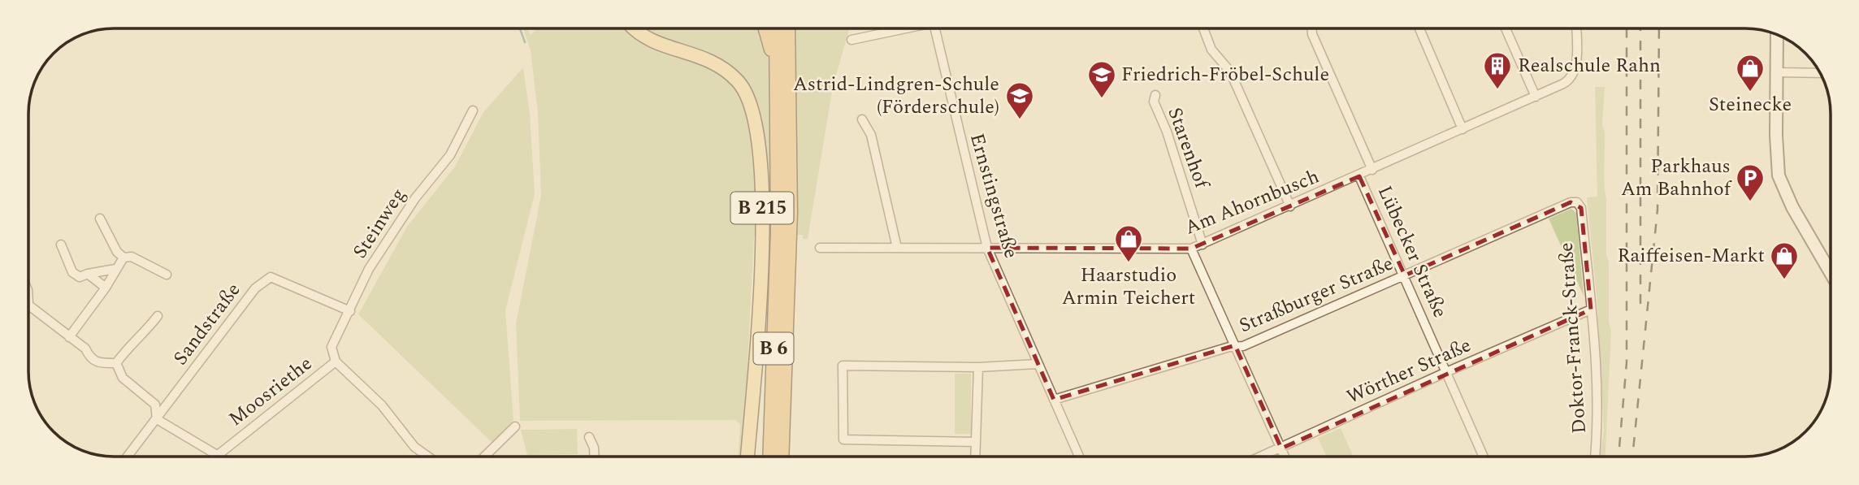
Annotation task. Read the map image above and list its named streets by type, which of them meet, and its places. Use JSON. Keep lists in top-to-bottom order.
{
  "streets": {
    "highway": ["B 6"],
    "main road": ["B 215"],
    "street": [
      "Starenhof",
      "Ernstingstraße",
      "Am Ahornbusch",
      "Steinweg",
      "Lübecker Straße",
      "Straßburger Straße",
      "Sandstraße",
      "Doktor-Franck-Straße",
      "Wörther Straße",
      "Moosriethe"
    ]
  },
  "crossings": [
    ["Starenhof", "Am Ahornbusch"],
    ["Ernstingstraße", "Am Ahornbusch"],
    ["Ernstingstraße", "Straßburger Straße"],
    ["Am Ahornbusch", "Lübecker Straße"],
    ["Steinweg", "Sandstraße"],
    ["Steinweg", "Moosriethe"],
    ["Lübecker Straße", "Straßburger Straße"],
    ["Lübecker Straße", "Wörther Straße"],
    ["Straßburger Straße", "Doktor-Franck-Straße"],
    ["Doktor-Franck-Straße", "Wörther Straße"]
  ],
  "places": {
    "building": ["Realschule Rahn"],
    "shop": ["Steinecke", "Haarstudio Armin Teichert", "Raiffeisen-Markt"],
    "school or university": ["Friedrich-Fröbel-Schule", "Astrid-Lindgren-Schule (Förderschule)"],
    "parking": ["Parkhaus Am Bahnhof"]
  }
}
